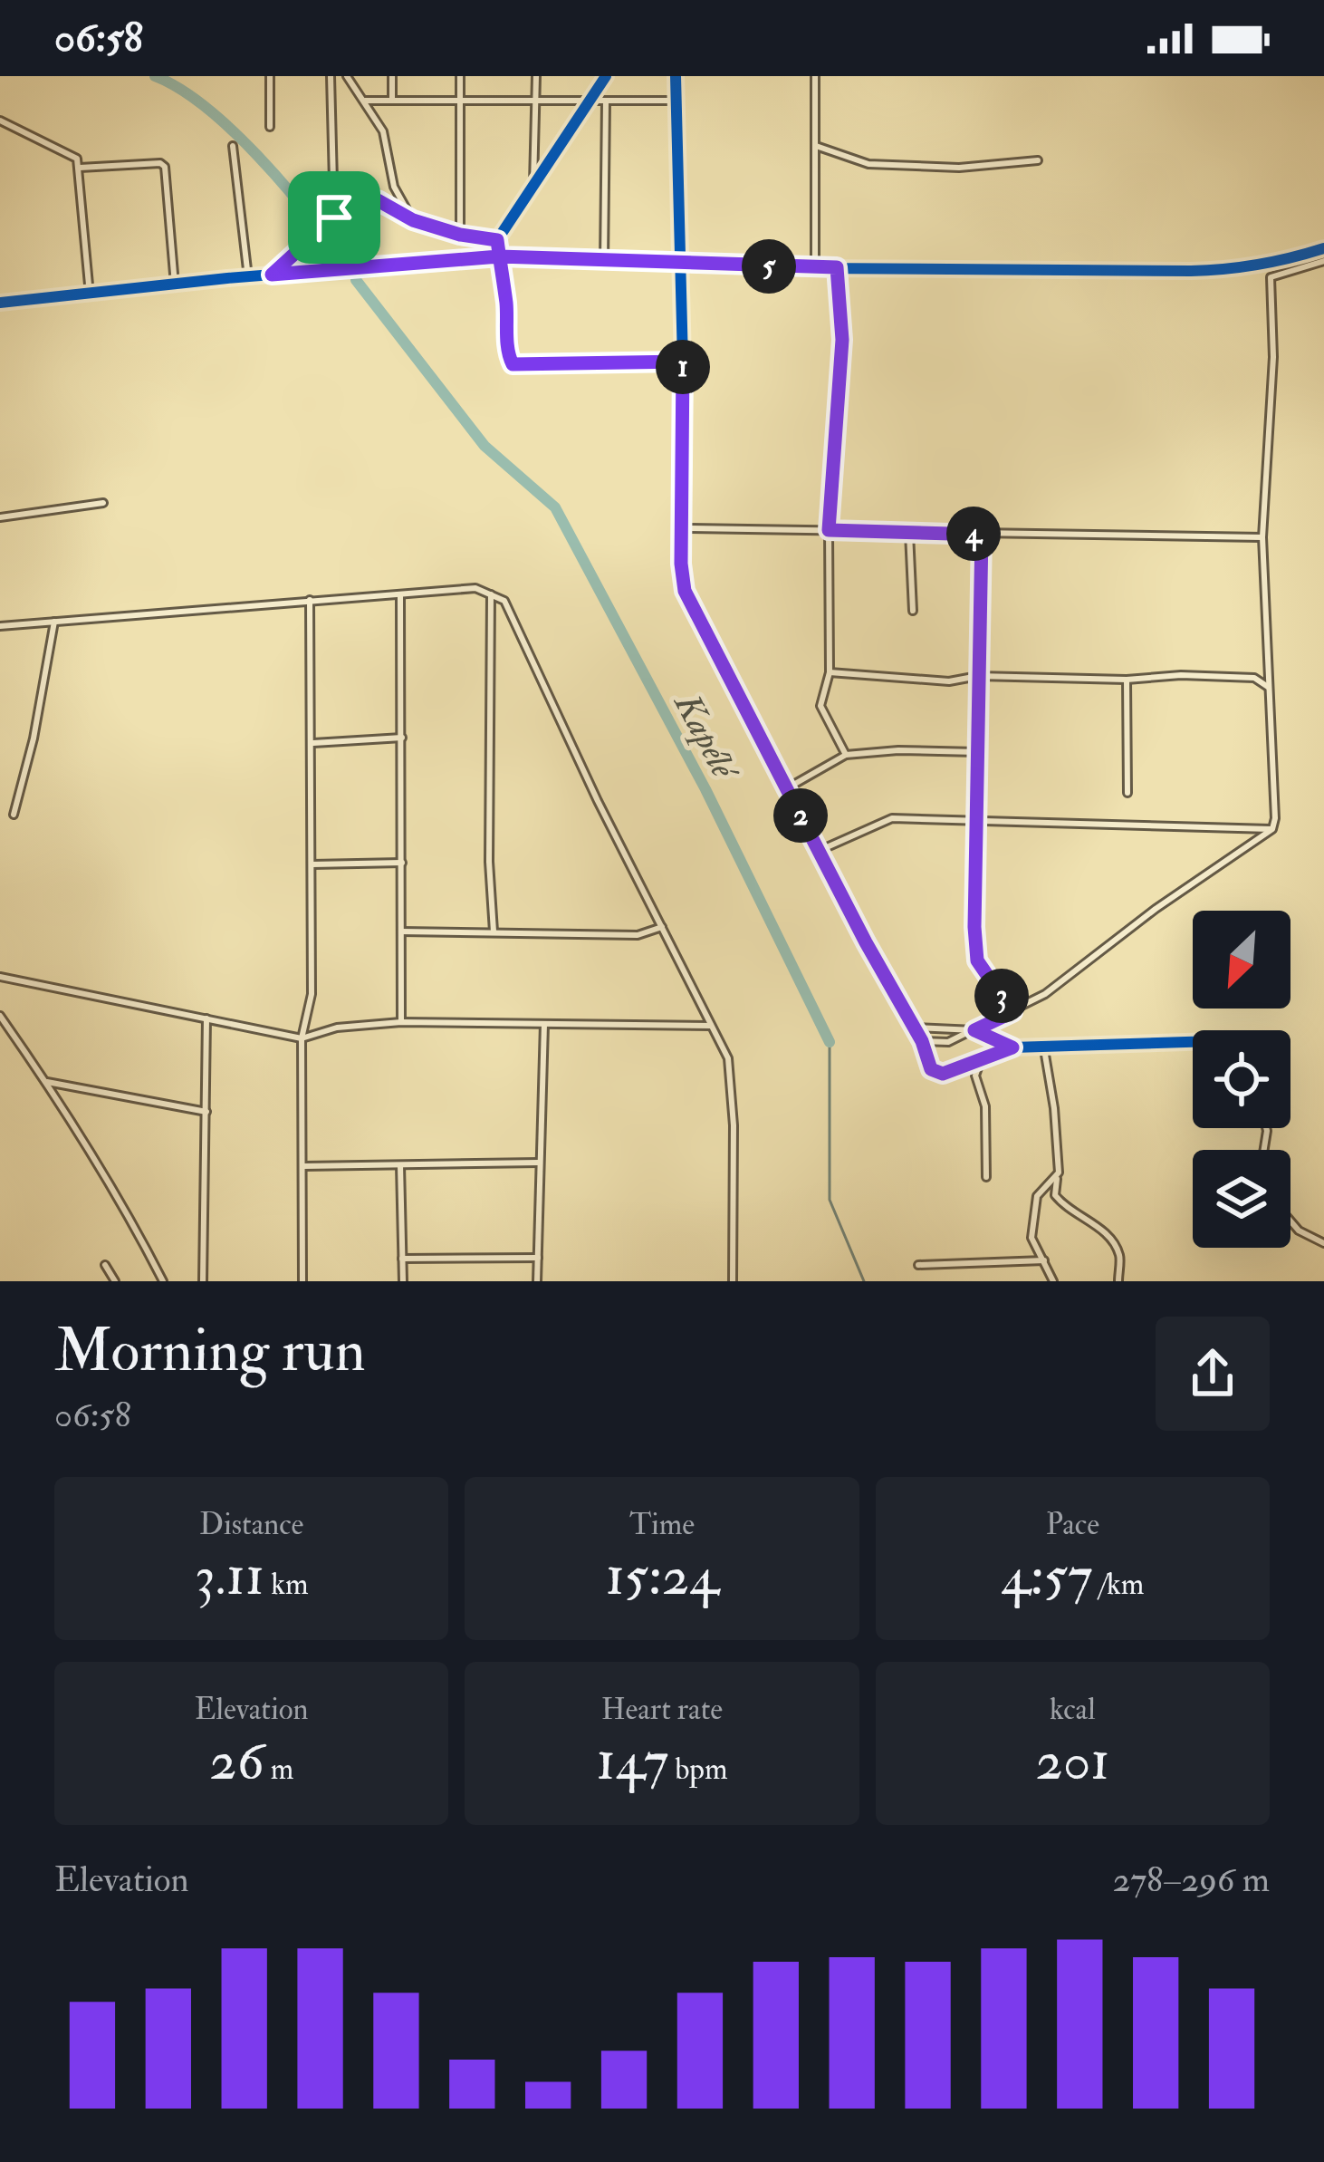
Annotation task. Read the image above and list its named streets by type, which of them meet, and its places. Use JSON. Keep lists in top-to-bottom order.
{
  "water": ["Kapélé"],
  "north": "bottom left",
  "page": {
    "status": "06:58",
    "pins": [
      "5",
      "1",
      "4",
      "2",
      "3"
    ],
    "heading": ["Morning run", "06:58"],
    "stats": [
      ["Distance", "3.11 km"],
      ["Time", "15:24"],
      ["Pace", "4:57 /km"],
      ["Elevation", "26 m"],
      ["Heart rate", "147 bpm"],
      ["kcal", "201"]
    ],
    "chart": ["Elevation", "278–296 m"]
  }
}
